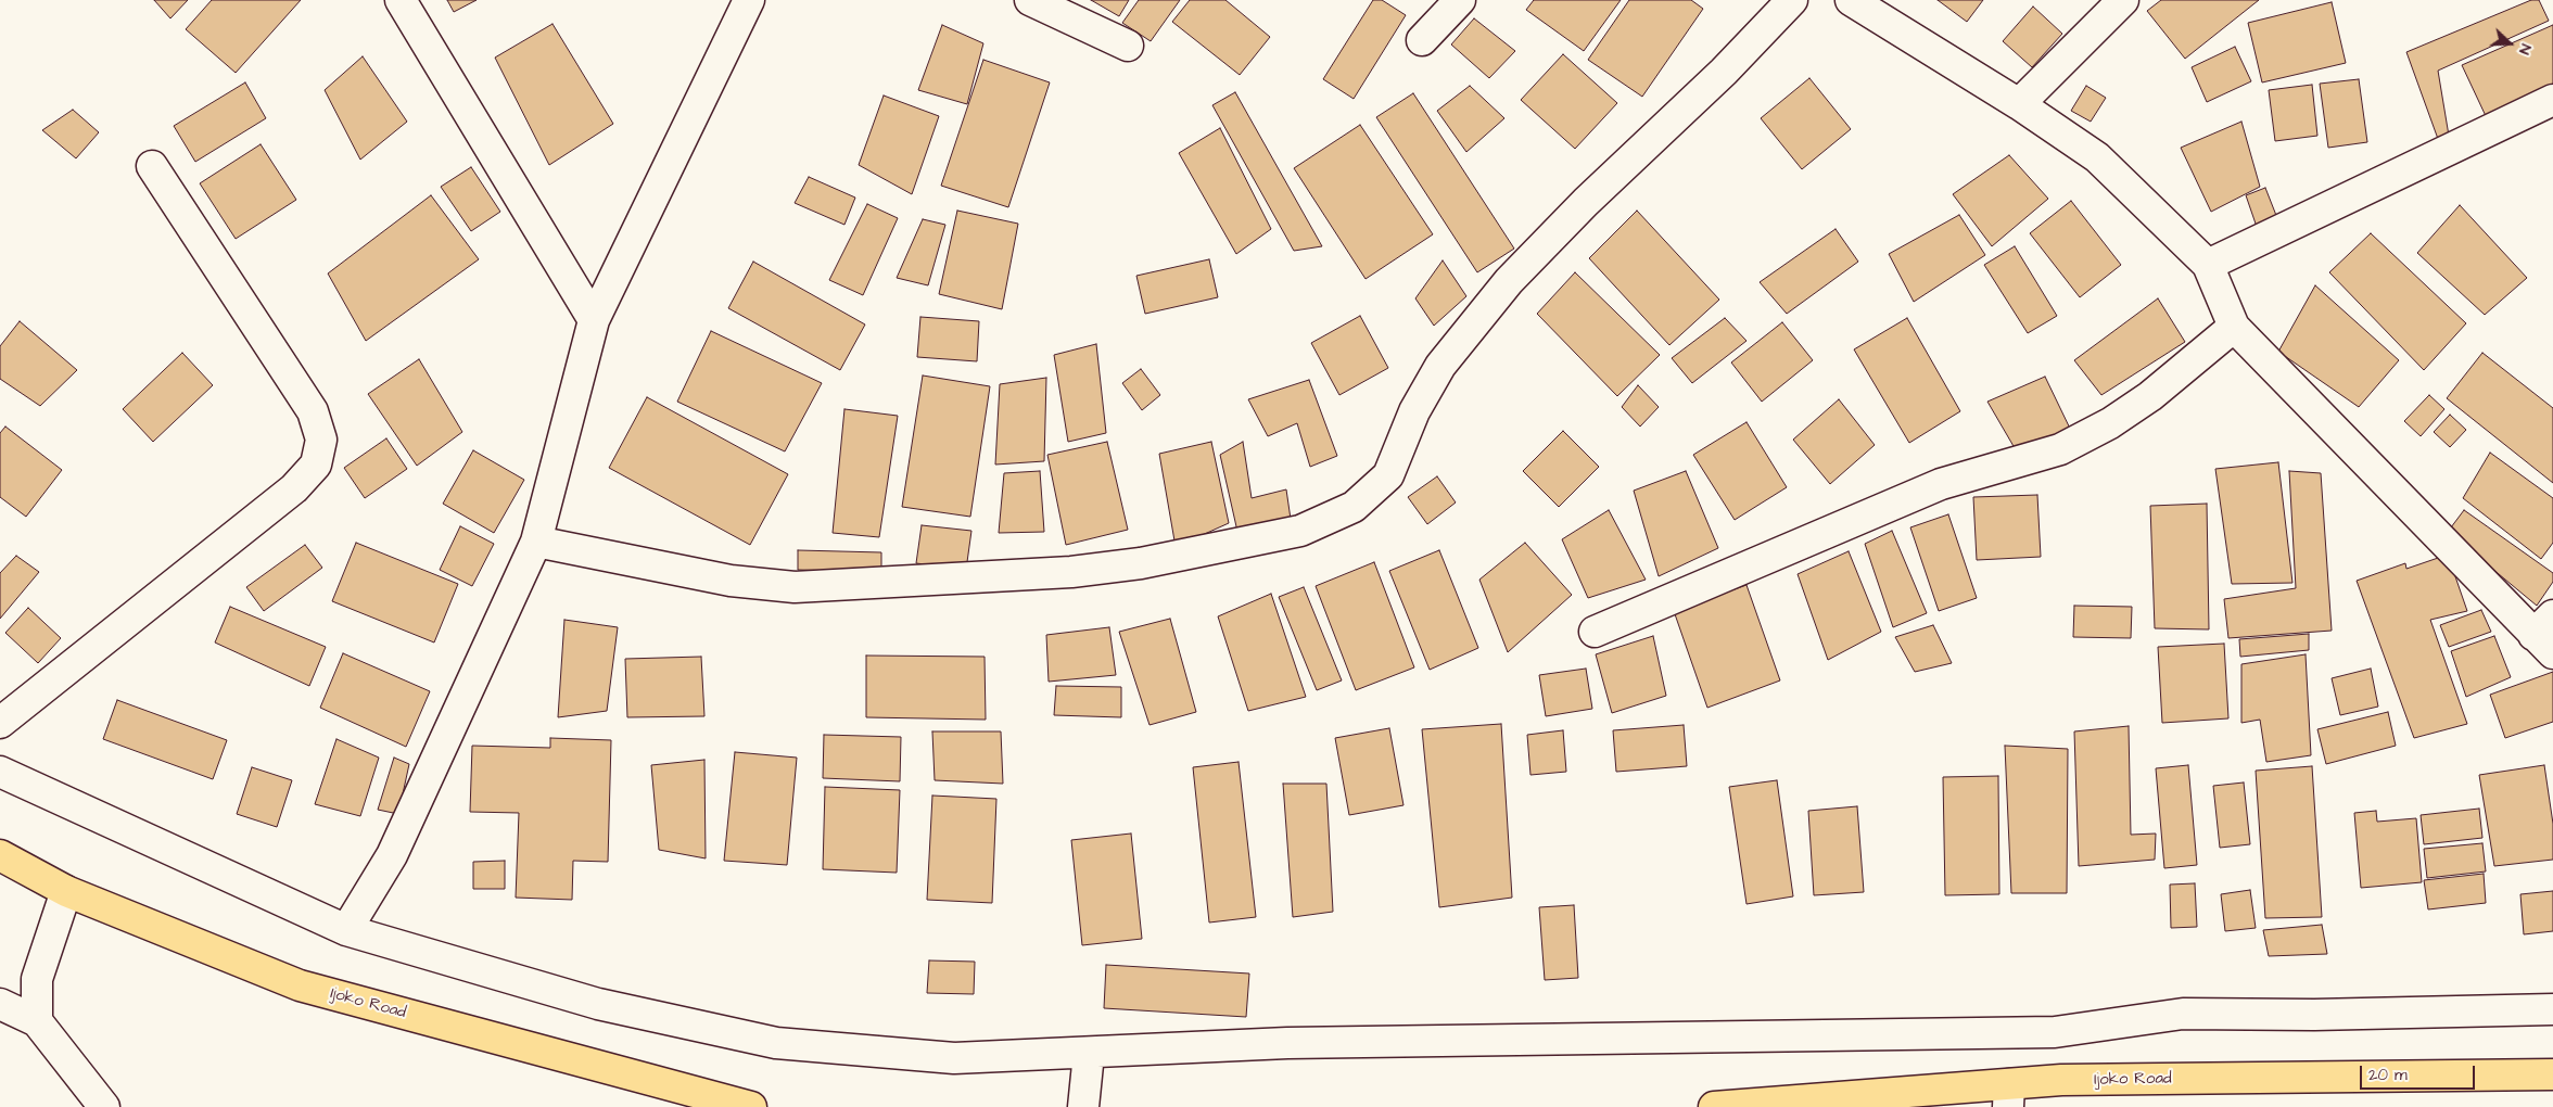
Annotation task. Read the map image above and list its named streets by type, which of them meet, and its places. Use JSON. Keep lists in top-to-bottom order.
{
  "streets": {
    "main road": ["Ijoko Road"]
  },
  "scale_bar": "20 m",
  "north": "right"
}
